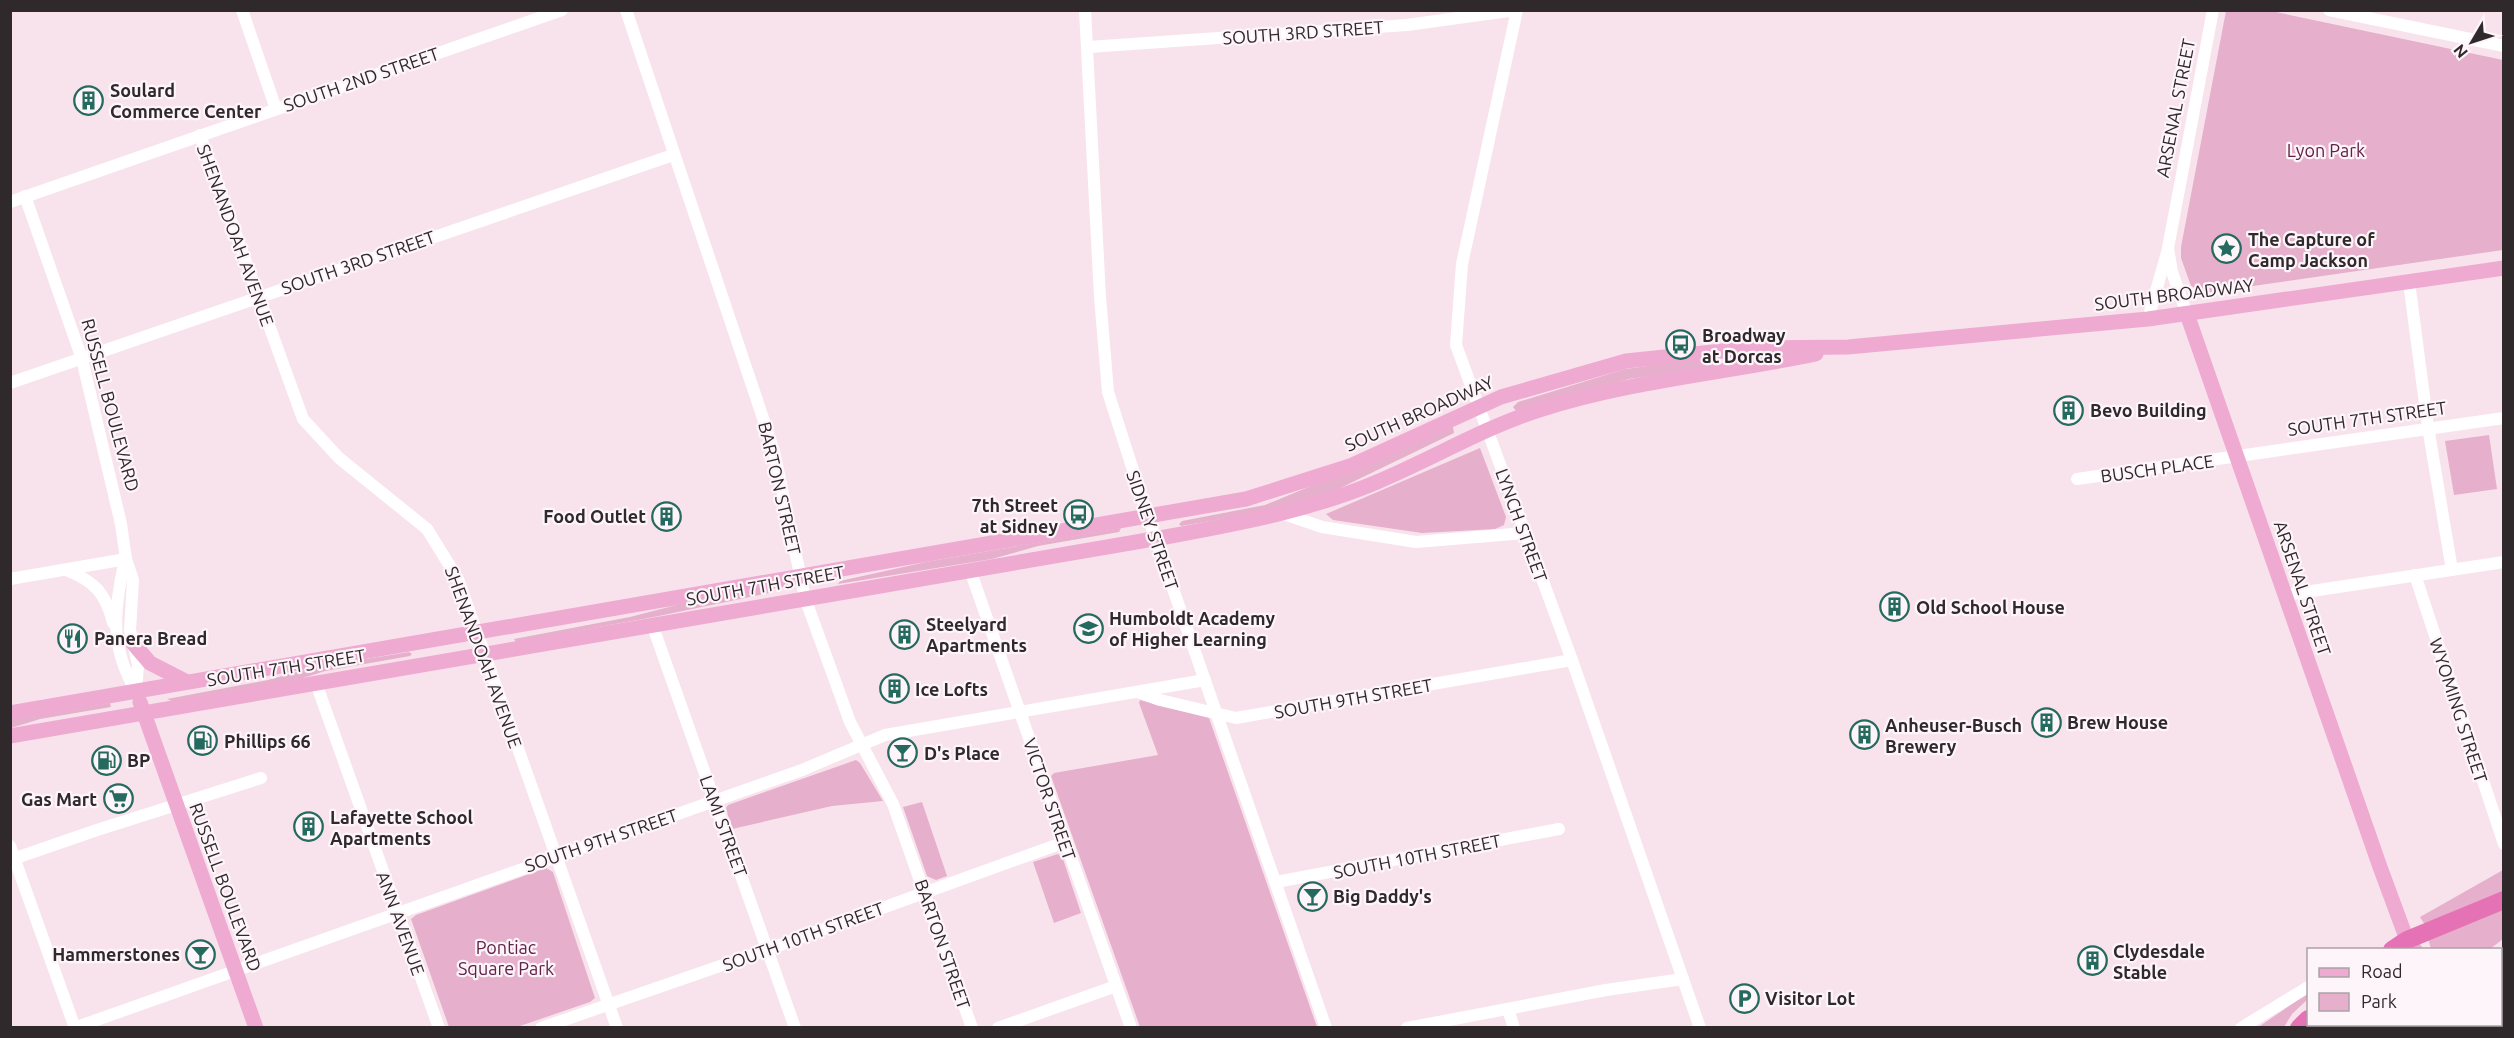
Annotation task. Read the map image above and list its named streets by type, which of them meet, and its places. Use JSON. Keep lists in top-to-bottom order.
{
  "streets": {
    "main road": [
      "ARSENAL STREET",
      "SOUTH BROADWAY",
      "RUSSELL BOULEVARD",
      "SOUTH 7TH STREET"
    ],
    "street": [
      "SOUTH 3RD STREET",
      "SOUTH 2ND STREET",
      "SHENANDOAH AVENUE",
      "BUSCH PLACE",
      "BARTON STREET",
      "LYNCH STREET",
      "SIDNEY STREET",
      "SOUTH 9TH STREET",
      "WYOMING STREET",
      "VICTOR STREET",
      "LAMI STREET",
      "SOUTH 10TH STREET",
      "ANN AVENUE"
    ]
  },
  "crossings": [
    ["SOUTH 3RD STREET", "SHENANDOAH AVENUE"],
    ["SOUTH 3RD STREET", "RUSSELL BOULEVARD"],
    ["SOUTH 3RD STREET", "BARTON STREET"],
    ["SOUTH 3RD STREET", "LYNCH STREET"],
    ["SOUTH 3RD STREET", "SIDNEY STREET"],
    ["SOUTH 2ND STREET", "SHENANDOAH AVENUE"],
    ["SOUTH 2ND STREET", "RUSSELL BOULEVARD"],
    ["ARSENAL STREET", "SOUTH BROADWAY"],
    ["ARSENAL STREET", "SOUTH 7TH STREET"],
    ["ARSENAL STREET", "BUSCH PLACE"],
    ["SHENANDOAH AVENUE", "SOUTH 7TH STREET"],
    ["SHENANDOAH AVENUE", "SOUTH 9TH STREET"],
    ["SHENANDOAH AVENUE", "SOUTH 10TH STREET"],
    ["SOUTH BROADWAY", "SOUTH 7TH STREET"],
    ["SOUTH BROADWAY", "LYNCH STREET"],
    ["RUSSELL BOULEVARD", "SOUTH 7TH STREET"],
    ["RUSSELL BOULEVARD", "SOUTH 9TH STREET"],
    ["SOUTH 7TH STREET", "BUSCH PLACE"],
    ["SOUTH 7TH STREET", "BARTON STREET"],
    ["SOUTH 7TH STREET", "LYNCH STREET"],
    ["SOUTH 7TH STREET", "SIDNEY STREET"],
    ["SOUTH 7TH STREET", "VICTOR STREET"],
    ["SOUTH 7TH STREET", "LAMI STREET"],
    ["SOUTH 7TH STREET", "ANN AVENUE"],
    ["BARTON STREET", "SOUTH 9TH STREET"],
    ["BARTON STREET", "SOUTH 10TH STREET"],
    ["LYNCH STREET", "SOUTH 9TH STREET"],
    ["SIDNEY STREET", "SOUTH 9TH STREET"],
    ["SIDNEY STREET", "SOUTH 10TH STREET"],
    ["SOUTH 9TH STREET", "VICTOR STREET"],
    ["SOUTH 9TH STREET", "LAMI STREET"],
    ["SOUTH 9TH STREET", "ANN AVENUE"],
    ["VICTOR STREET", "SOUTH 10TH STREET"],
    ["LAMI STREET", "SOUTH 10TH STREET"]
  ],
  "parks": ["Lyon Park", "Pontiac Square Park"],
  "places": {
    "building": [
      "Soulard Commerce Center",
      "Bevo Building",
      "Food Outlet",
      "Old School House",
      "Steelyard Apartments",
      "Ice Lofts",
      "Brew House",
      "Anheuser-Busch Brewery",
      "Lafayette School Apartments",
      "Clydesdale Stable"
    ],
    "place": ["The Capture of Camp Jackson"],
    "bus stop": ["Broadway at Dorcas", "7th Street at Sidney"],
    "school or university": ["Humboldt Academy of Higher Learning"],
    "restaurant": ["Panera Bread"],
    "fuel station": ["Phillips 66", "BP"],
    "bar": ["D's Place", "Big Daddy's", "Hammerstones"],
    "supermarket": ["Gas Mart"],
    "parking": ["Visitor Lot"]
  },
  "legend": ["Road", "Park"],
  "north": "bottom left"
}
